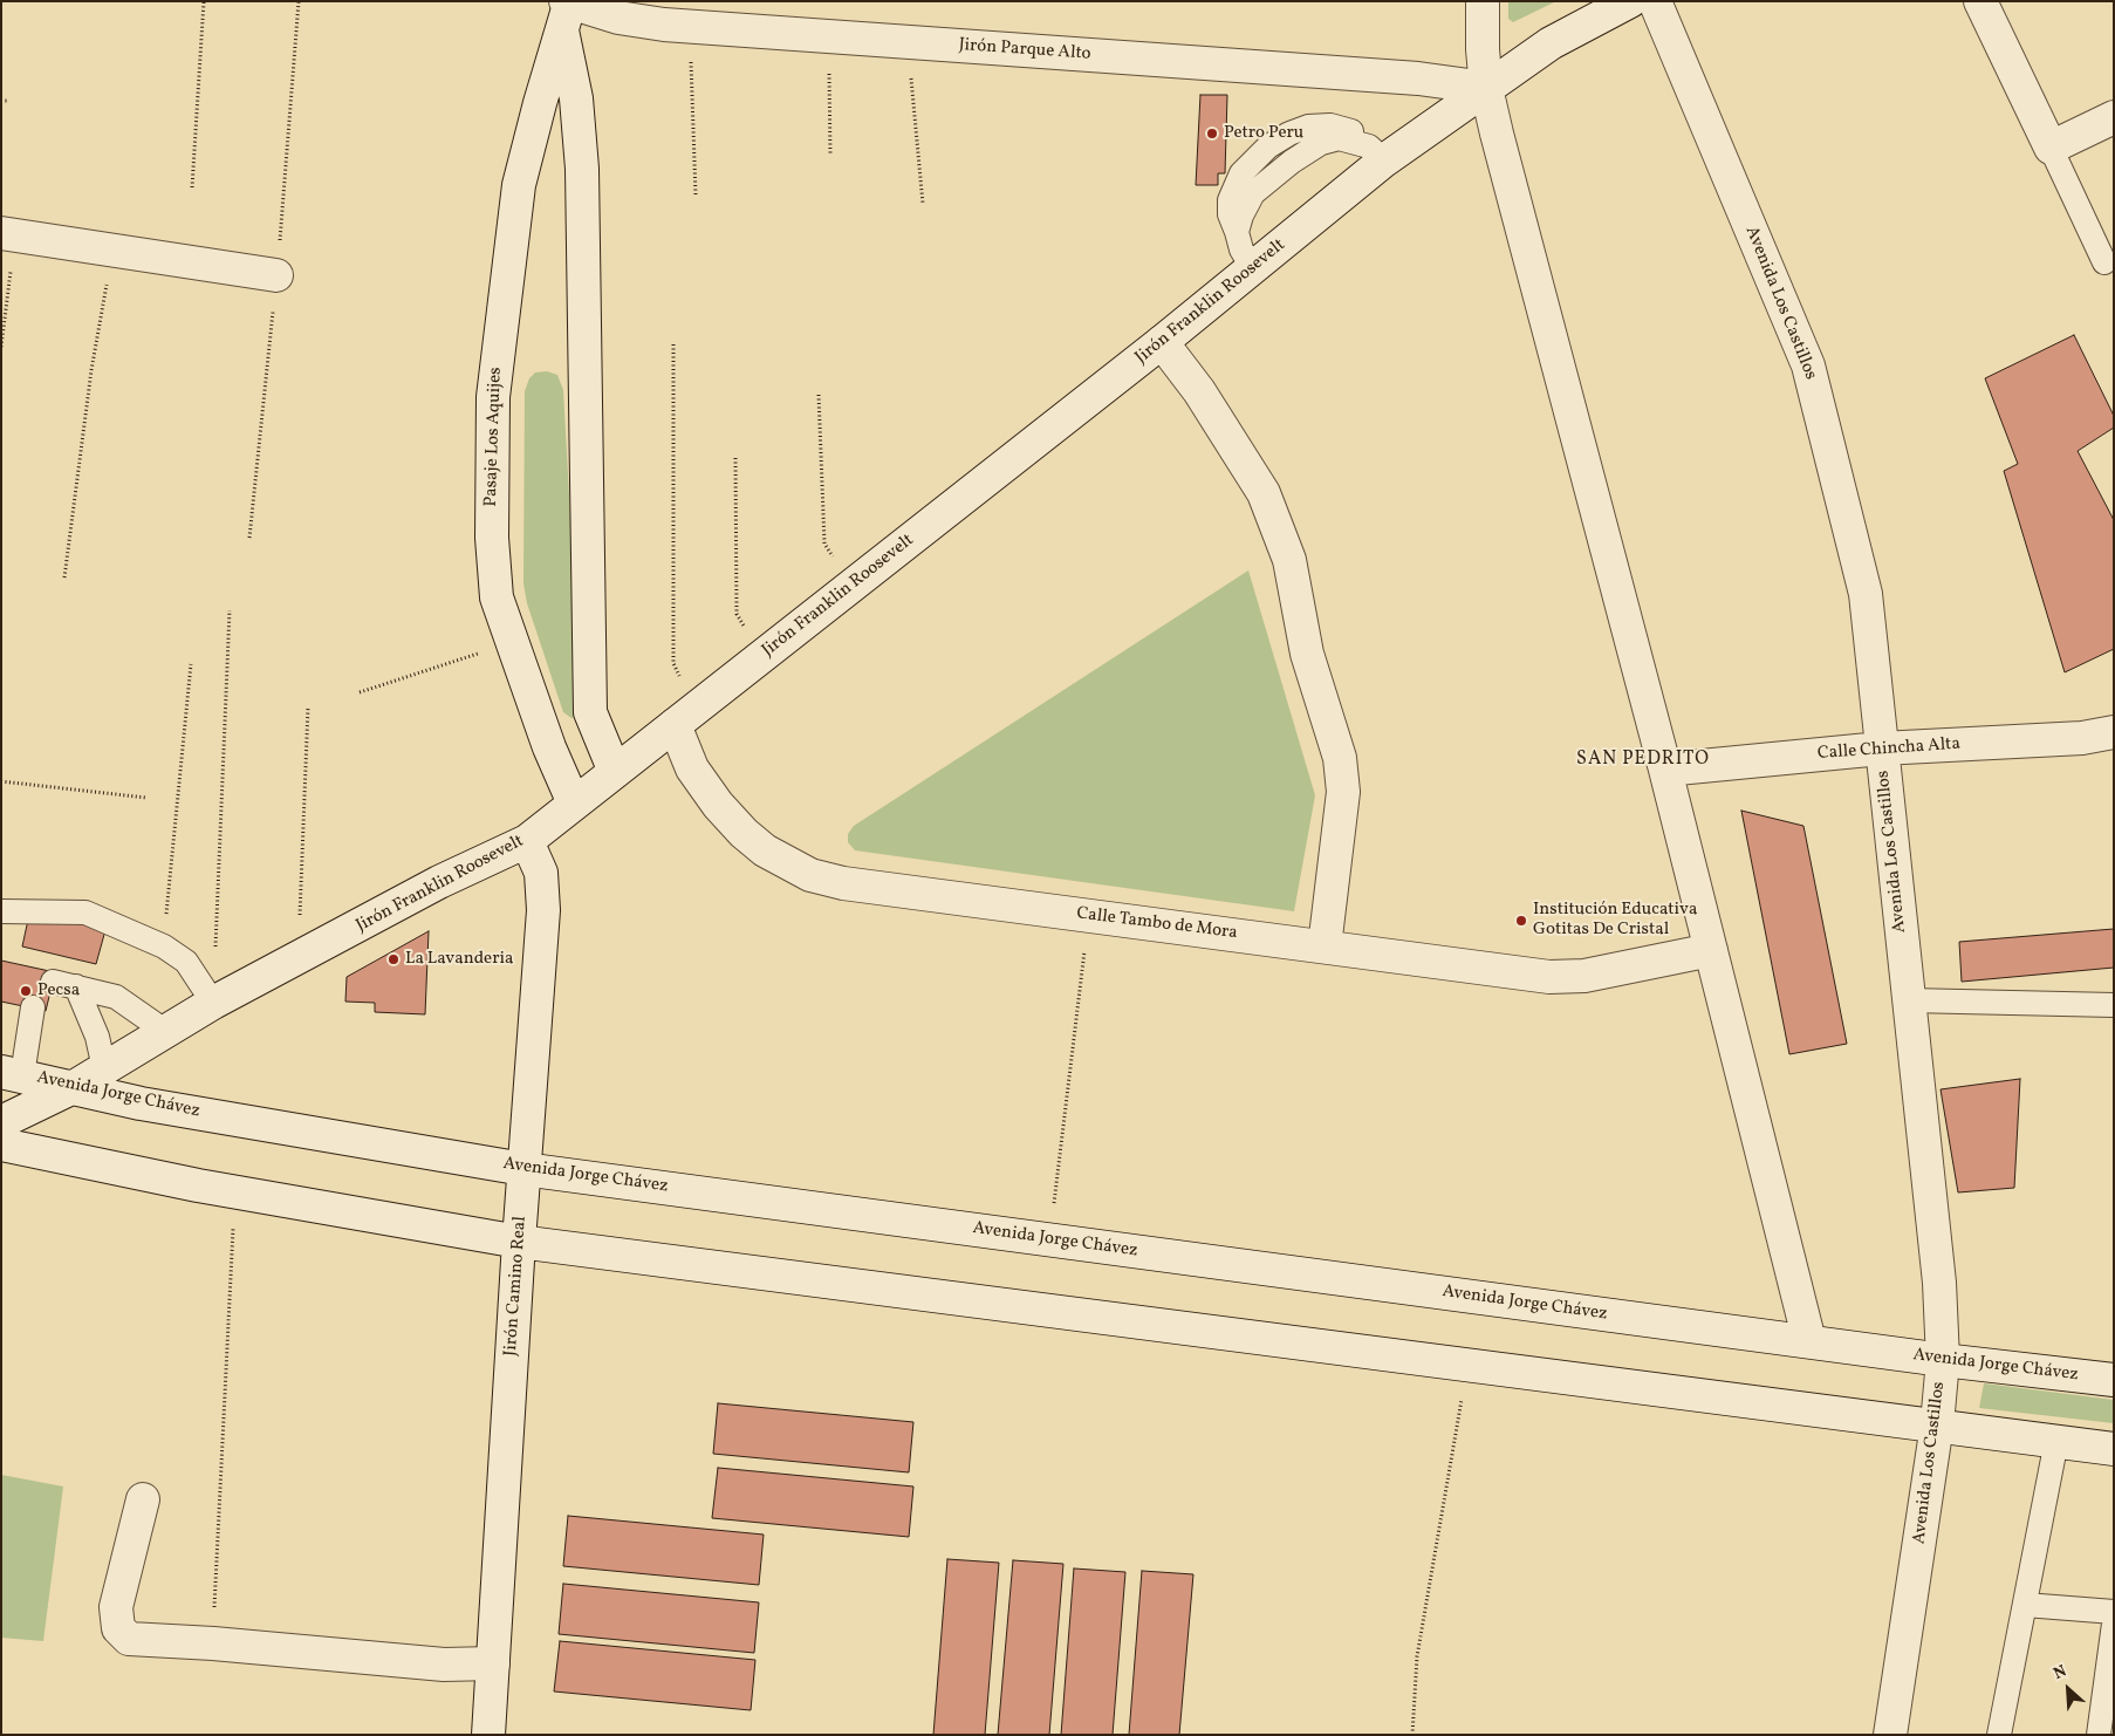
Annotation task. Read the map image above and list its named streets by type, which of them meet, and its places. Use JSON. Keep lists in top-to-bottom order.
{
  "streets": {
    "street": [
      "Jirón Parque Alto",
      "Jirón Franklin Roosevelt",
      "Avenida Los Castillos",
      "Pasaje Los Aquijes",
      "Calle Chincha Alta",
      "Calle Tambo de Mora",
      "Avenida Jorge Chávez",
      "Jirón Camino Real"
    ]
  },
  "crossings": [
    ["Jirón Parque Alto", "Jirón Franklin Roosevelt"],
    ["Jirón Parque Alto", "Pasaje Los Aquijes"],
    ["Jirón Franklin Roosevelt", "Pasaje Los Aquijes"],
    ["Jirón Franklin Roosevelt", "Calle Tambo de Mora"],
    ["Jirón Franklin Roosevelt", "Avenida Jorge Chávez"],
    ["Jirón Franklin Roosevelt", "Jirón Camino Real"],
    ["Avenida Los Castillos", "Calle Chincha Alta"],
    ["Avenida Los Castillos", "Avenida Jorge Chávez"],
    ["Avenida Jorge Chávez", "Jirón Camino Real"]
  ],
  "districts": ["SAN PEDRITO"],
  "places": [
    "Petro Peru",
    "Institución Educativa Gotitas De Cristal",
    "La Lavanderia",
    "Pecsa"
  ],
  "north": "top left"
}
